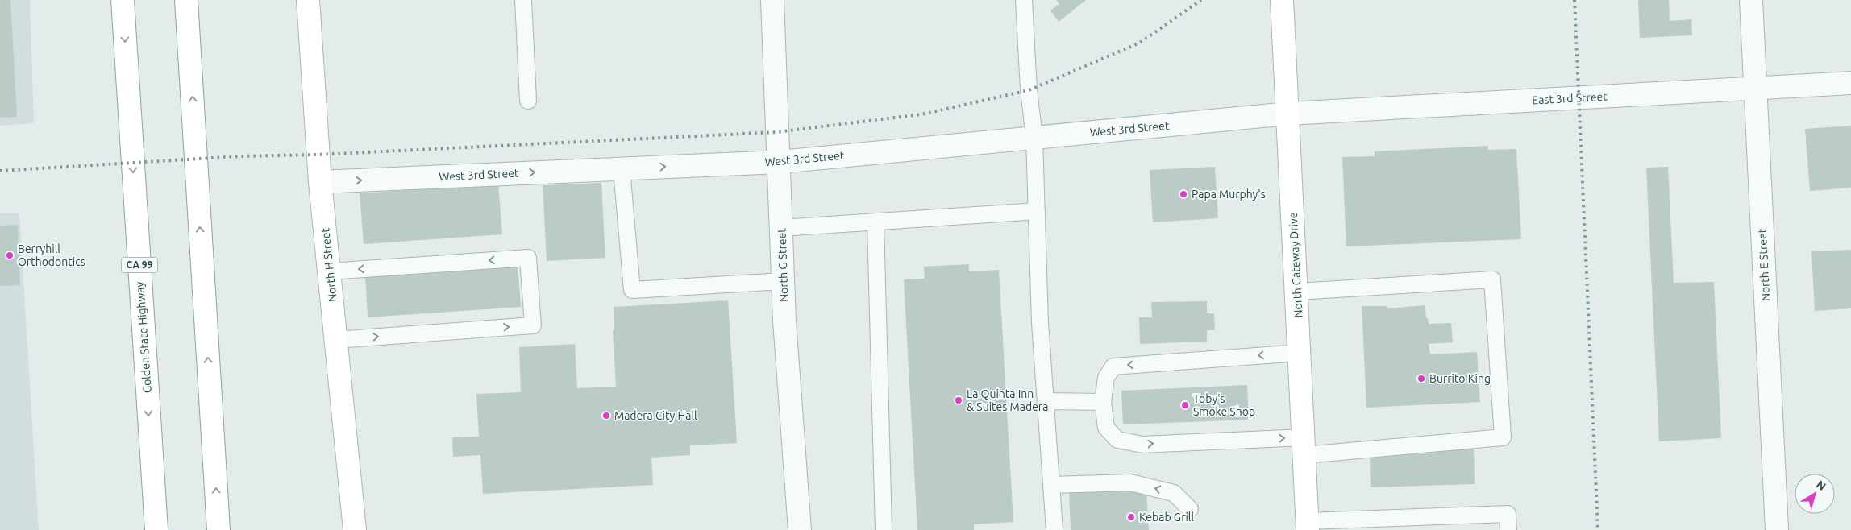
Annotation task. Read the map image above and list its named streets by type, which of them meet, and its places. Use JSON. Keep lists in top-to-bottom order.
{
  "streets": {
    "main road": [
      "CA 99",
      "North H Street",
      "North Gateway Drive",
      "Golden State Highway"
    ],
    "street": [
      "East 3rd Street",
      "West 3rd Street",
      "North G Street",
      "North E Street"
    ]
  },
  "crossings": [
    ["East 3rd Street", "West 3rd Street"],
    ["East 3rd Street", "North Gateway Drive"],
    ["East 3rd Street", "North E Street"],
    ["West 3rd Street", "North H Street"],
    ["West 3rd Street", "North G Street"],
    ["West 3rd Street", "North Gateway Drive"]
  ],
  "one_way": ["West 3rd Street"],
  "places": [
    "Papa Murphy's",
    "Berryhill Orthodontics",
    "Burrito King",
    "La Quinta Inn & Suites Madera",
    "Toby's Smoke Shop",
    "Madera City Hall",
    "Kebab Grill"
  ],
  "north": "top right"
}
